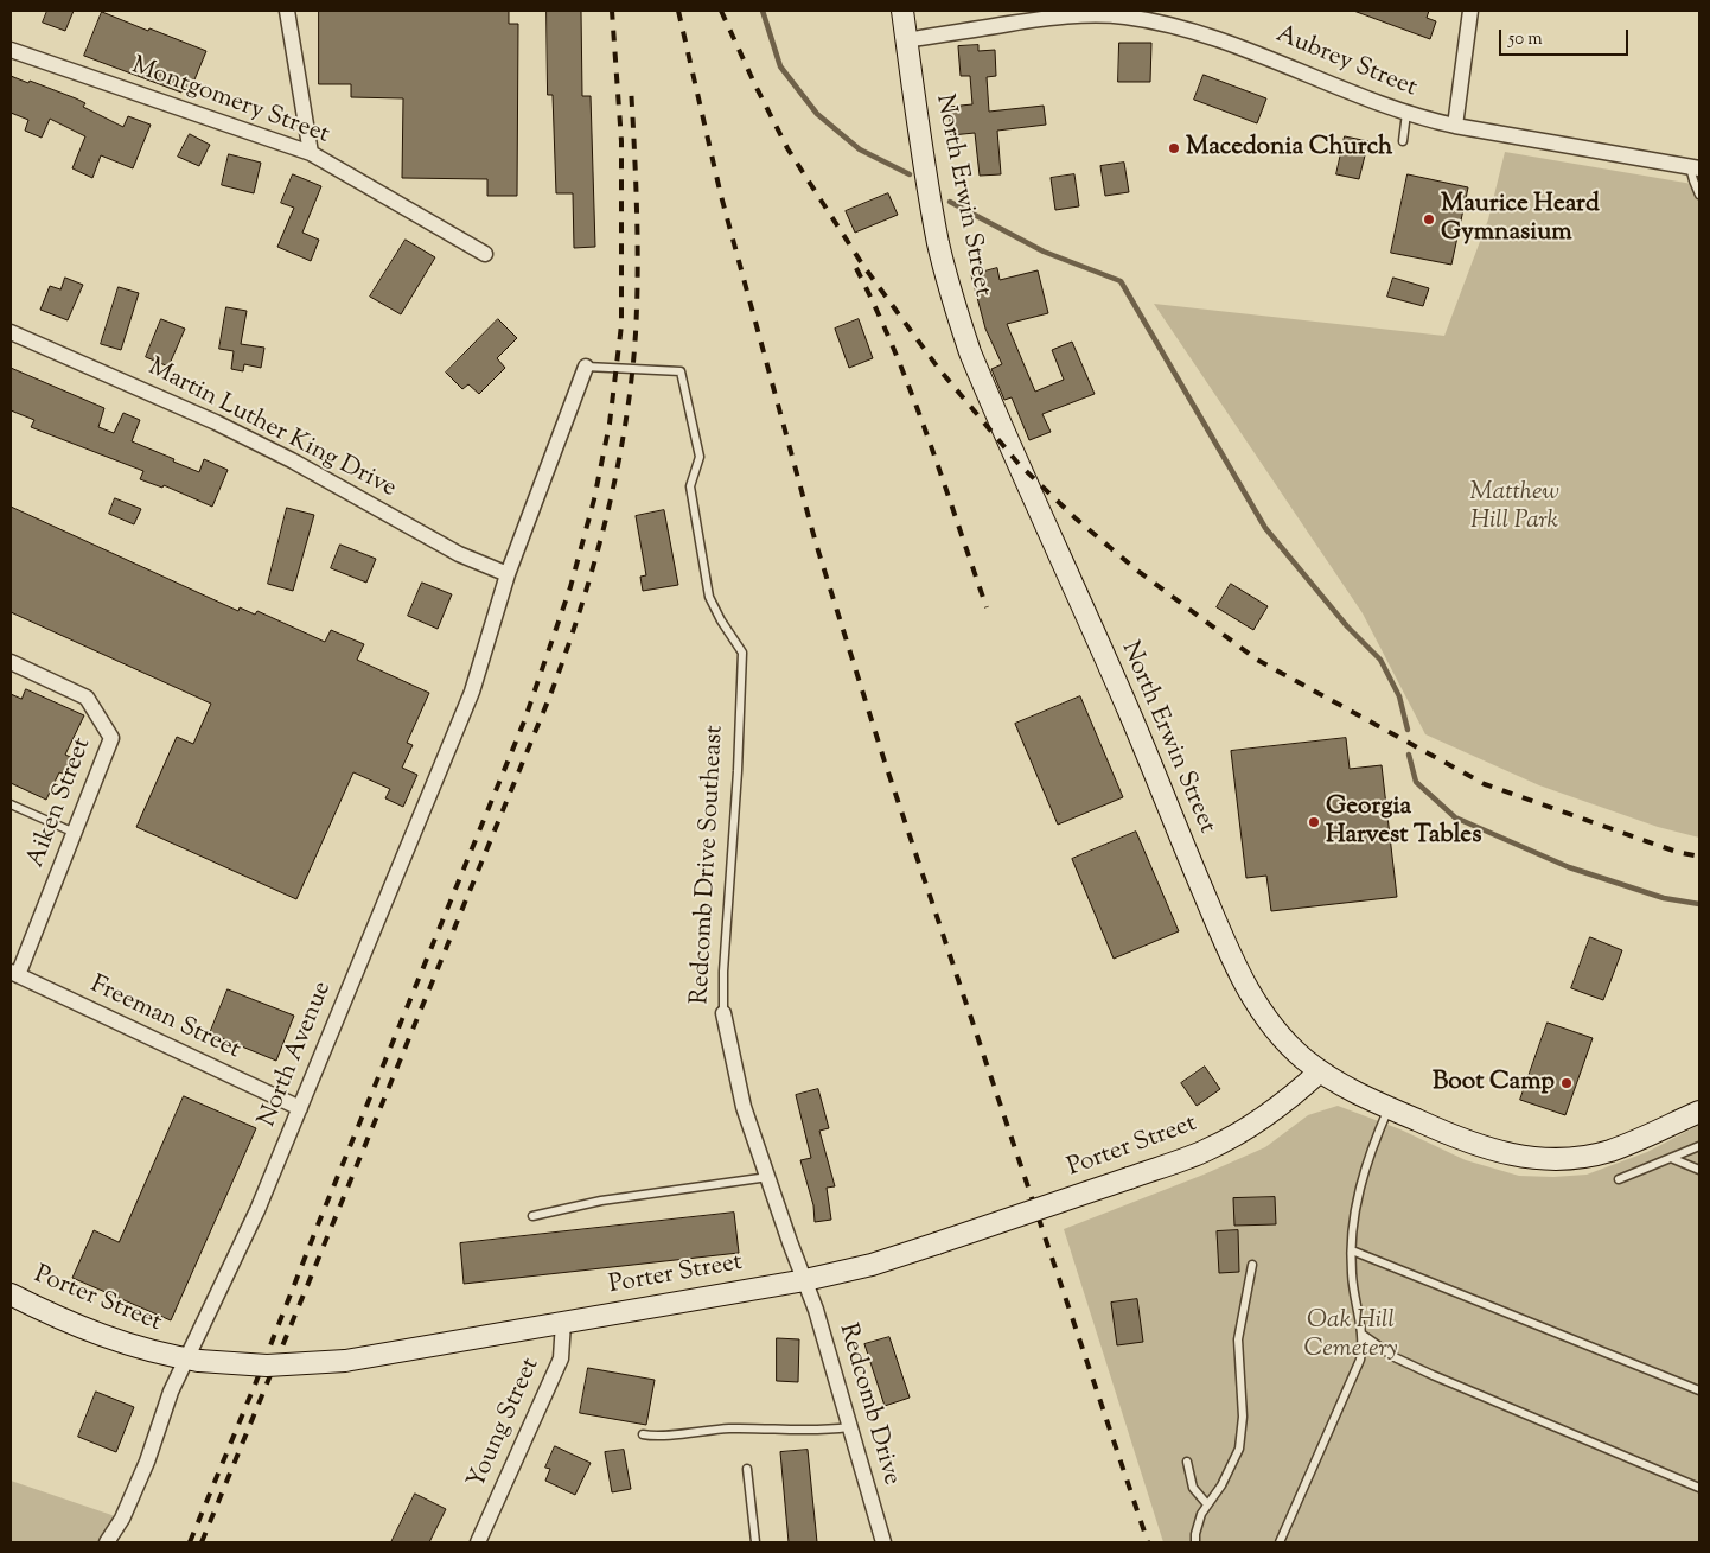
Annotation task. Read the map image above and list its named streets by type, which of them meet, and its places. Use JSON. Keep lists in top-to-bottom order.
{
  "streets": {
    "street": [
      "Aubrey Street",
      "Montgomery Street",
      "North Erwin Street",
      "Martin Luther King Drive",
      "Aiken Street",
      "Redcomb Drive Southeast",
      "Freeman Street",
      "North Avenue",
      "Porter Street",
      "Redcomb Drive",
      "Young Street"
    ]
  },
  "crossings": [
    ["Aubrey Street", "North Erwin Street"],
    ["North Erwin Street", "Porter Street"],
    ["Martin Luther King Drive", "North Avenue"],
    ["Aiken Street", "Freeman Street"],
    ["Redcomb Drive Southeast", "North Avenue"],
    ["Redcomb Drive Southeast", "Porter Street"],
    ["Redcomb Drive Southeast", "Redcomb Drive"],
    ["Freeman Street", "North Avenue"],
    ["North Avenue", "Porter Street"],
    ["Porter Street", "Redcomb Drive"],
    ["Porter Street", "Young Street"]
  ],
  "parks": ["Matthew Hill Park", "Oak Hill Cemetery"],
  "places": [
    "Macedonia Church",
    "Maurice Heard Gymnasium",
    "Georgia Harvest Tables",
    "Boot Camp"
  ],
  "scale_bar": "50 m"
}
